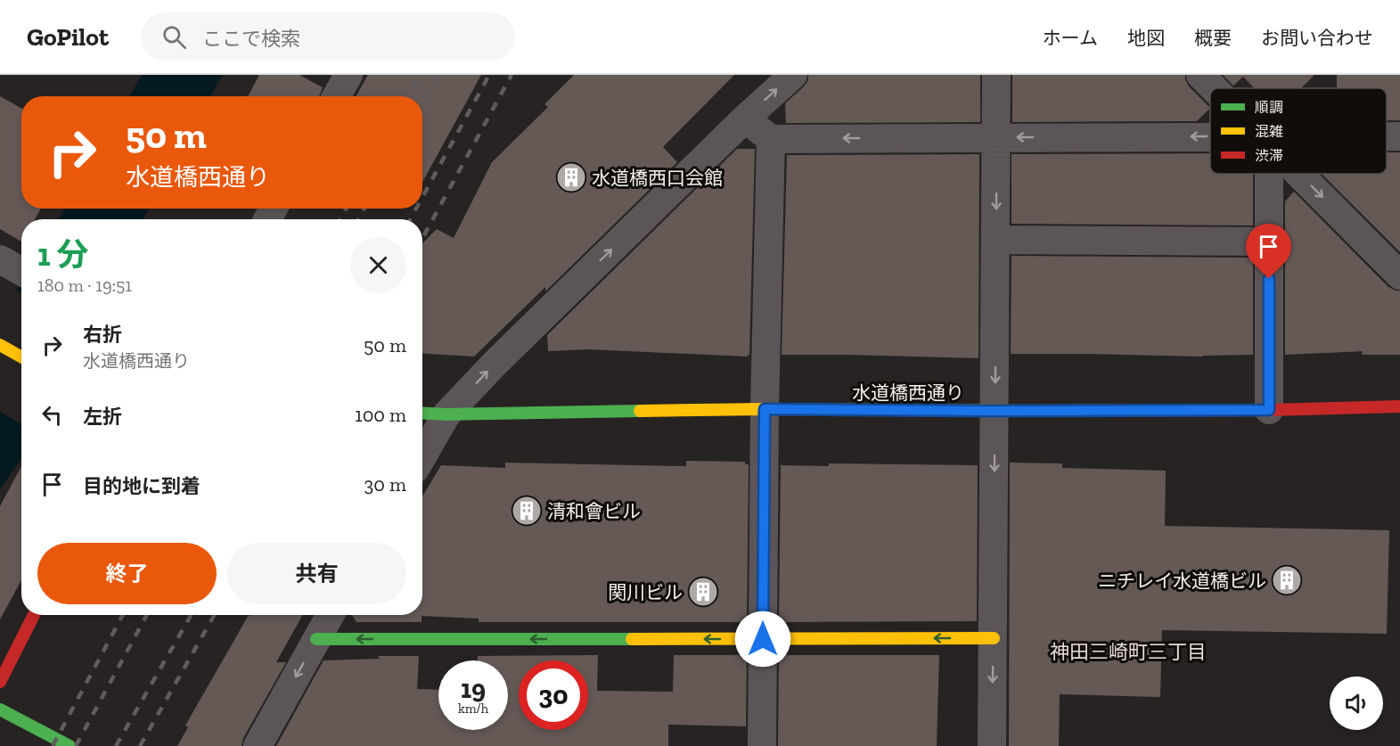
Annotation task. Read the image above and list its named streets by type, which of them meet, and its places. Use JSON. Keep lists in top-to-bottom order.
{
  "streets": {
    "street": ["水道橋西通り"]
  },
  "districts": ["神田三崎町三丁目"],
  "places": {
    "building": [
      "水道橋西口会館",
      "清和會ビル",
      "ニチレイ水道橋ビル",
      "関川ビル"
    ]
  },
  "legend": ["順調", "混雑", "渋滞"],
  "page": {
    "header": "GoPilot",
    "search": "ここで検索",
    "nav": [
      "ホーム",
      "地図",
      "概要",
      "お問い合わせ"
    ],
    "turn": ["50 m", "水道橋西通り"],
    "heading": ["1 分", "180 m · 19:51"],
    "list": [
      {
        "name": "右折",
        "note": "水道橋西通り",
        "value": "50 m"
      },
      {
        "name": "左折",
        "value": "100 m"
      },
      {
        "name": "目的地に到着",
        "value": "30 m"
      }
    ],
    "buttons": ["終了", "共有"],
    "speed": "19 km/h",
    "limit": "30"
  }
}
